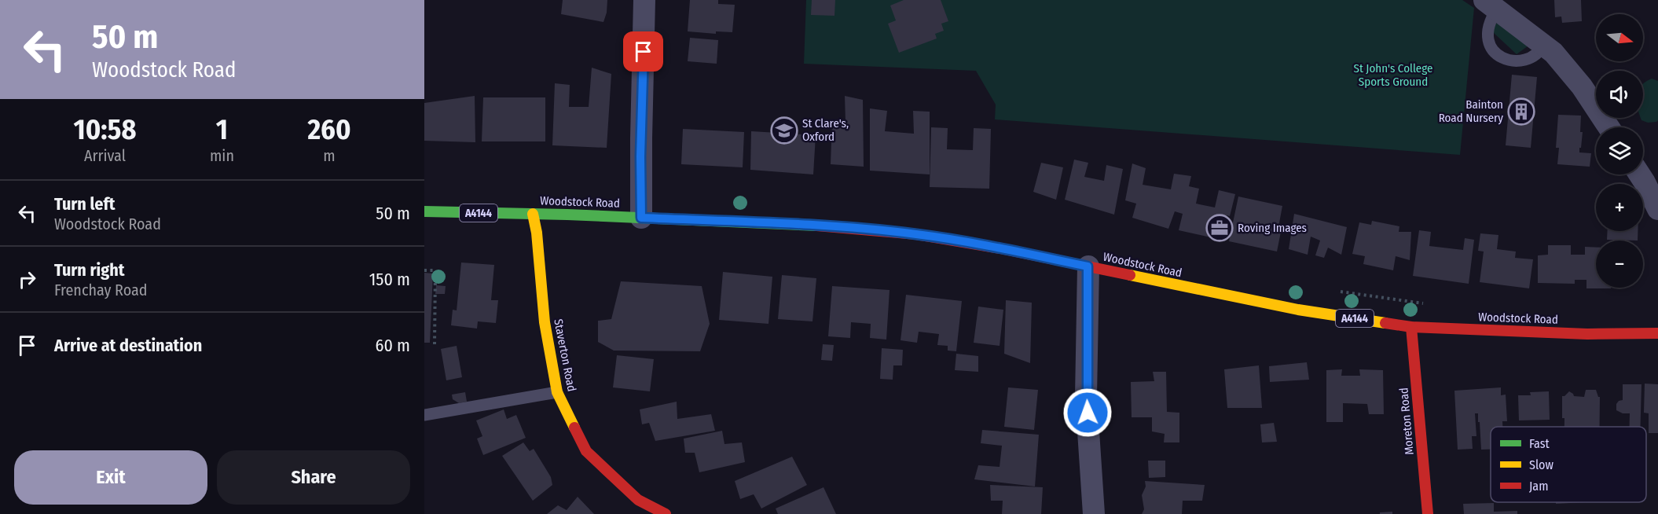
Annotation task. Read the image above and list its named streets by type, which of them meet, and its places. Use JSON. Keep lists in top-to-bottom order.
{
  "streets": {
    "main road": [
      "Woodstock Road",
      "A4144",
      "Staverton Road",
      "Moreton Road"
    ]
  },
  "crossings": [
    ["Woodstock Road", "Staverton Road"],
    ["Woodstock Road", "Moreton Road"]
  ],
  "parks": ["St John's College Sports Ground"],
  "places": {
    "building": ["Bainton Road Nursery"],
    "school or university": ["St Clare's, Oxford"],
    "office": ["Roving Images"]
  },
  "legend": ["Fast", "Slow", "Jam"],
  "north": "right",
  "page": {
    "turn": ["50 m", "Woodstock Road"],
    "map_buttons": ["+", "−"],
    "eta": [
      "10:58",
      "Arrival",
      "1",
      "min",
      "260",
      "m"
    ],
    "list": [
      {
        "name": "Turn left",
        "note": "Woodstock Road",
        "value": "50 m"
      },
      {
        "name": "Turn right",
        "note": "Frenchay Road",
        "value": "150 m"
      },
      {
        "name": "Arrive at destination",
        "value": "60 m"
      }
    ],
    "buttons": ["Exit", "Share"]
  }
}
